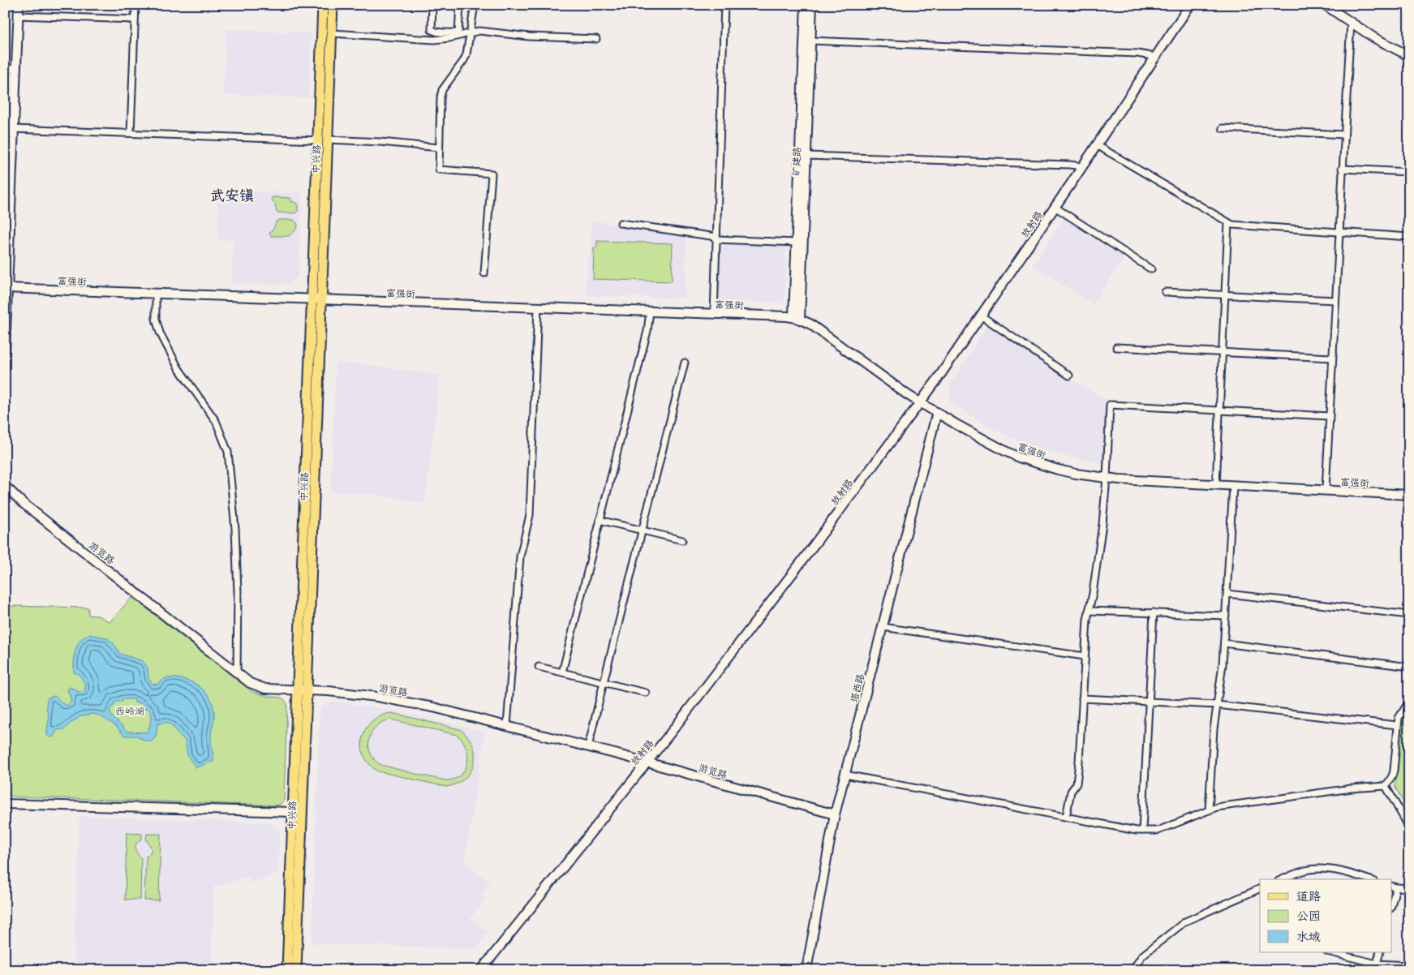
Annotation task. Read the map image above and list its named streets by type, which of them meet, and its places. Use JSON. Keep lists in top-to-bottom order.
{
  "streets": {
    "main road": ["中兴路"],
    "street": [
      "矿建路",
      "放射路",
      "富强街",
      "游览路",
      "塔西路"
    ]
  },
  "crossings": [
    ["中兴路", "富强街"],
    ["中兴路", "游览路"],
    ["矿建路", "富强街"],
    ["放射路", "富强街"],
    ["放射路", "游览路"],
    ["富强街", "塔西路"],
    ["游览路", "塔西路"]
  ],
  "districts": ["武安镇"],
  "parks": ["西岭湖"],
  "legend": ["道路", "公园", "水域"]
}
